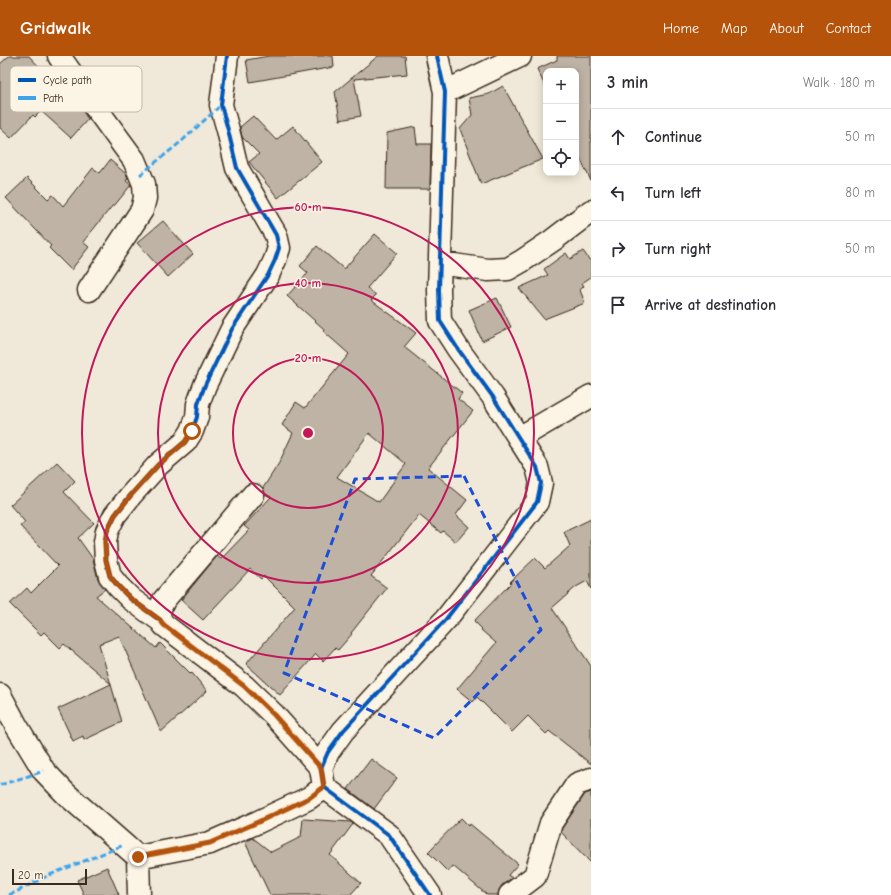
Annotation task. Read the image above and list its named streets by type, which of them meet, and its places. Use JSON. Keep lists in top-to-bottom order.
{
  "legend": ["Cycle path", "Path"],
  "scale_bar": "20 m",
  "page": {
    "header": "Gridwalk",
    "nav": [
      "Home",
      "Map",
      "About",
      "Contact"
    ],
    "heading": ["3 min", "Walk · 180 m"],
    "map_buttons": ["+", "−"],
    "list": [
      ["Continue", "50 m"],
      ["Turn left", "80 m"],
      ["Turn right", "50 m"],
      "Arrive at destination"
    ],
    "scale": "20 m"
  },
  "rings": ["60 m", "40 m", "20 m"]
}
